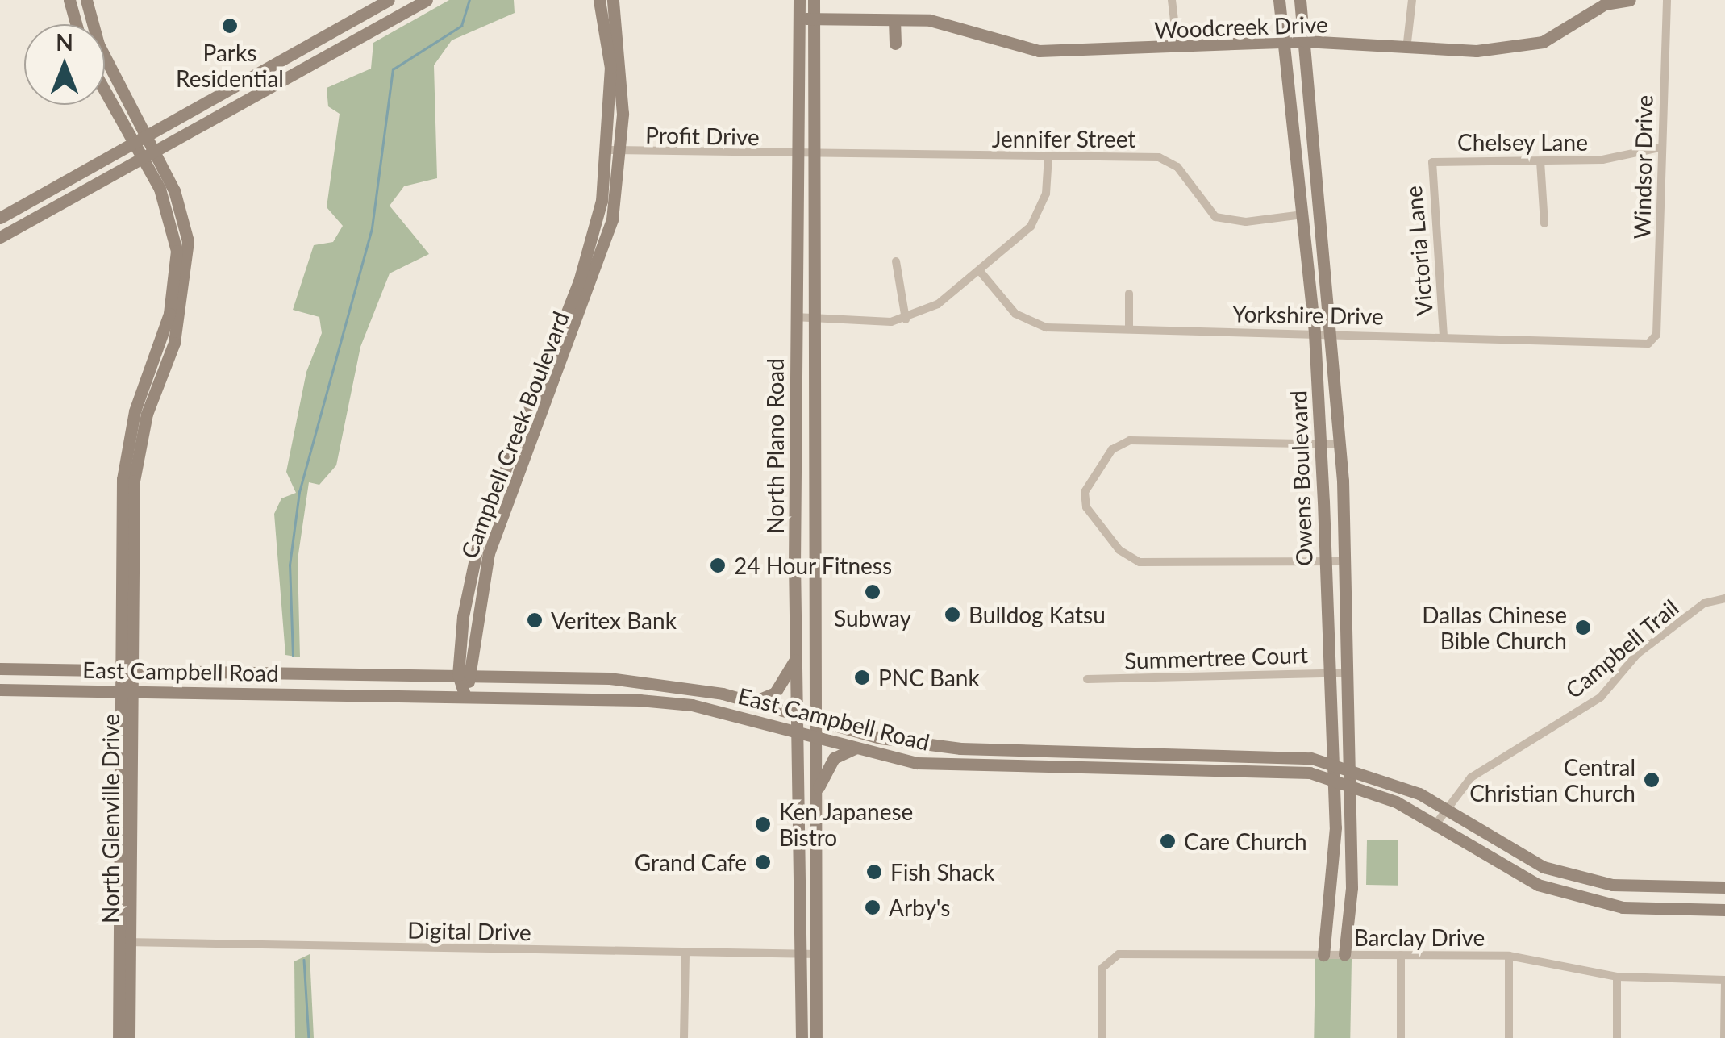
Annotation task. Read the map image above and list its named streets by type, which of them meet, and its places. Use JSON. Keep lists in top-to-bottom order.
{
  "streets": {
    "main road": [
      "Woodcreek Drive",
      "Campbell Creek Boulevard",
      "North Plano Road",
      "Owens Boulevard",
      "East Campbell Road",
      "North Glenville Drive"
    ],
    "street": [
      "Profit Drive",
      "Jennifer Street",
      "Chelsey Lane",
      "Windsor Drive",
      "Victoria Lane",
      "Yorkshire Drive",
      "Campbell Trail",
      "Summertree Court",
      "Digital Drive",
      "Barclay Drive"
    ]
  },
  "crossings": [
    ["Woodcreek Drive", "North Plano Road"],
    ["Woodcreek Drive", "Owens Boulevard"],
    ["Profit Drive", "Jennifer Street"],
    ["Profit Drive", "Campbell Creek Boulevard"],
    ["Profit Drive", "North Plano Road"],
    ["Jennifer Street", "North Plano Road"],
    ["Jennifer Street", "Owens Boulevard"],
    ["Chelsey Lane", "Windsor Drive"],
    ["Chelsey Lane", "Victoria Lane"],
    ["Windsor Drive", "Yorkshire Drive"],
    ["Victoria Lane", "Yorkshire Drive"],
    ["Yorkshire Drive", "Owens Boulevard"],
    ["Campbell Creek Boulevard", "East Campbell Road"],
    ["North Plano Road", "East Campbell Road"],
    ["North Plano Road", "Digital Drive"],
    ["Owens Boulevard", "Summertree Court"],
    ["Owens Boulevard", "East Campbell Road"],
    ["Owens Boulevard", "Barclay Drive"],
    ["Campbell Trail", "East Campbell Road"],
    ["East Campbell Road", "North Glenville Drive"],
    ["North Glenville Drive", "Digital Drive"]
  ],
  "places": [
    "Parks Residential",
    "24 Hour Fitness",
    "Subway",
    "Bulldog Katsu",
    "Veritex Bank",
    "Dallas Chinese Bible Church",
    "PNC Bank",
    "Central Christian Church",
    "Ken Japanese Bistro",
    "Care Church",
    "Grand Cafe",
    "Fish Shack",
    "Arby's"
  ],
  "north": "top"
}
